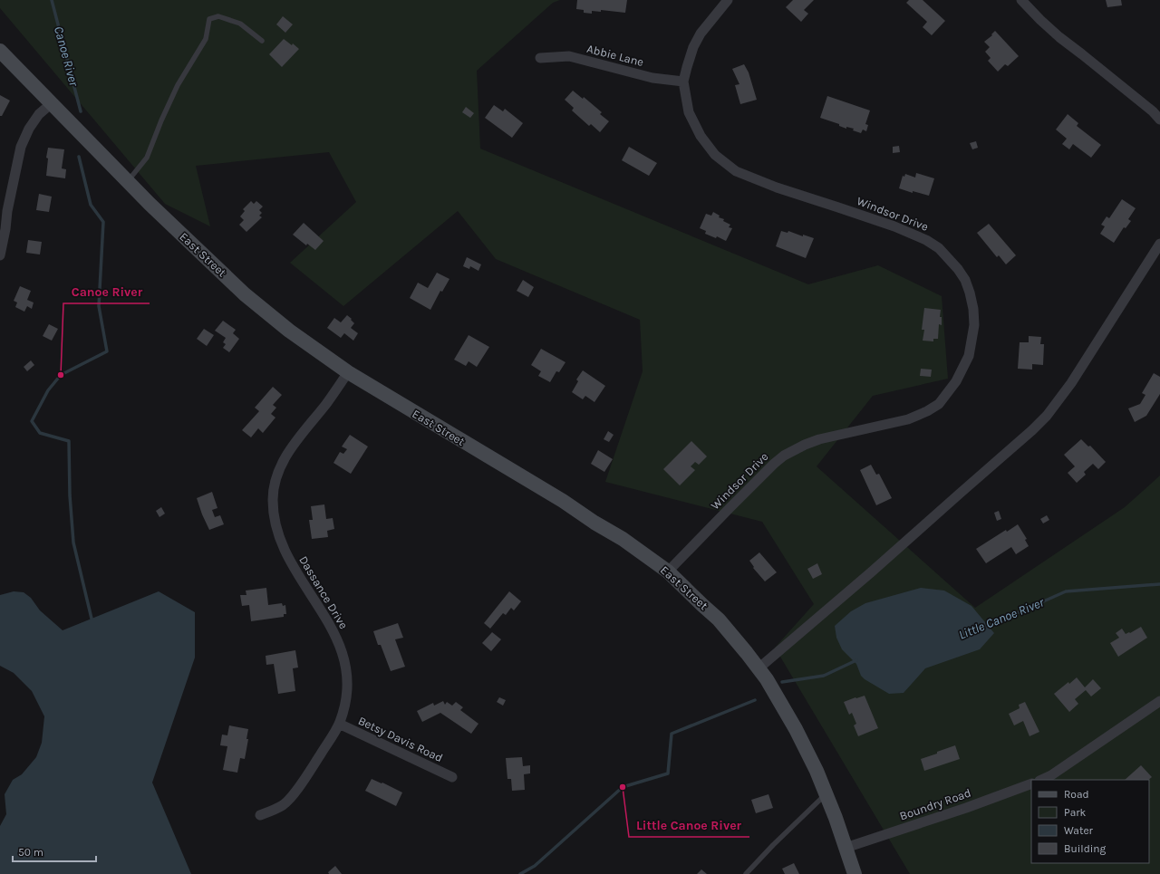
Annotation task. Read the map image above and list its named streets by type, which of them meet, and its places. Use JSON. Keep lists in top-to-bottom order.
{
  "streets": {
    "street": [
      "Abbie Lane",
      "Windsor Drive",
      "East Street",
      "Dassance Drive",
      "Betsy Davis Road",
      "Boundry Road"
    ]
  },
  "crossings": [
    ["Abbie Lane", "Windsor Drive"],
    ["Windsor Drive", "East Street"],
    ["East Street", "Dassance Drive"],
    ["East Street", "Boundry Road"],
    ["Dassance Drive", "Betsy Davis Road"]
  ],
  "water": ["Canoe River", "Little Canoe River"],
  "places": ["Canoe River", "Little Canoe River"],
  "legend": [
    "Road",
    "Park",
    "Water",
    "Building"
  ],
  "scale_bar": "50 m"
}
